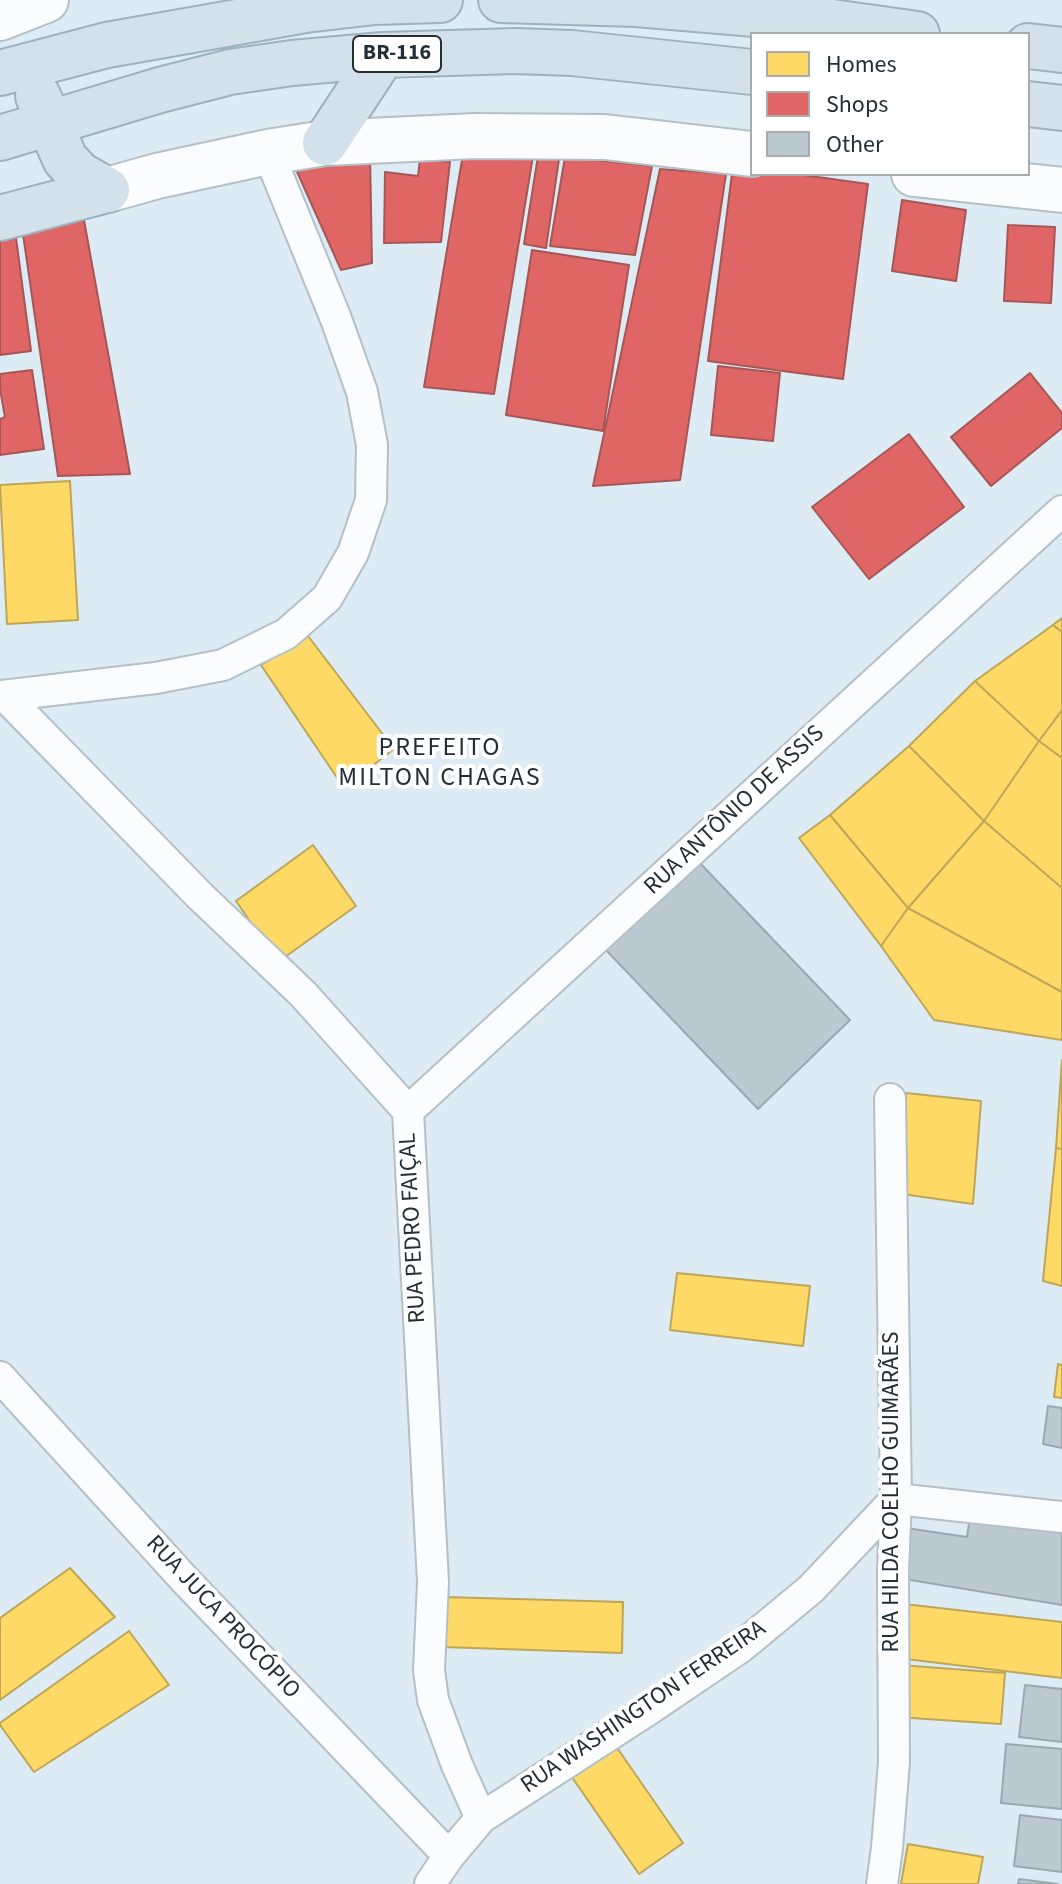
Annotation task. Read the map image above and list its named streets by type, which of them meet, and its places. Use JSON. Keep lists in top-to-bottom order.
{
  "streets": {
    "highway": ["BR-116"],
    "street": [
      "RUA ANTÔNIO DE ASSIS",
      "RUA PEDRO FAIÇAL",
      "RUA HILDA COELHO GUIMARÃES",
      "RUA JUCA PROCÓPIO",
      "RUA WASHINGTON FERREIRA"
    ]
  },
  "crossings": [
    ["RUA ANTÔNIO DE ASSIS", "RUA PEDRO FAIÇAL"],
    ["RUA PEDRO FAIÇAL", "RUA WASHINGTON FERREIRA"],
    ["RUA HILDA COELHO GUIMARÃES", "RUA WASHINGTON FERREIRA"],
    ["RUA JUCA PROCÓPIO", "RUA WASHINGTON FERREIRA"]
  ],
  "districts": ["PREFEITO MILTON CHAGAS"],
  "legend": ["Homes", "Shops", "Other"]
}
